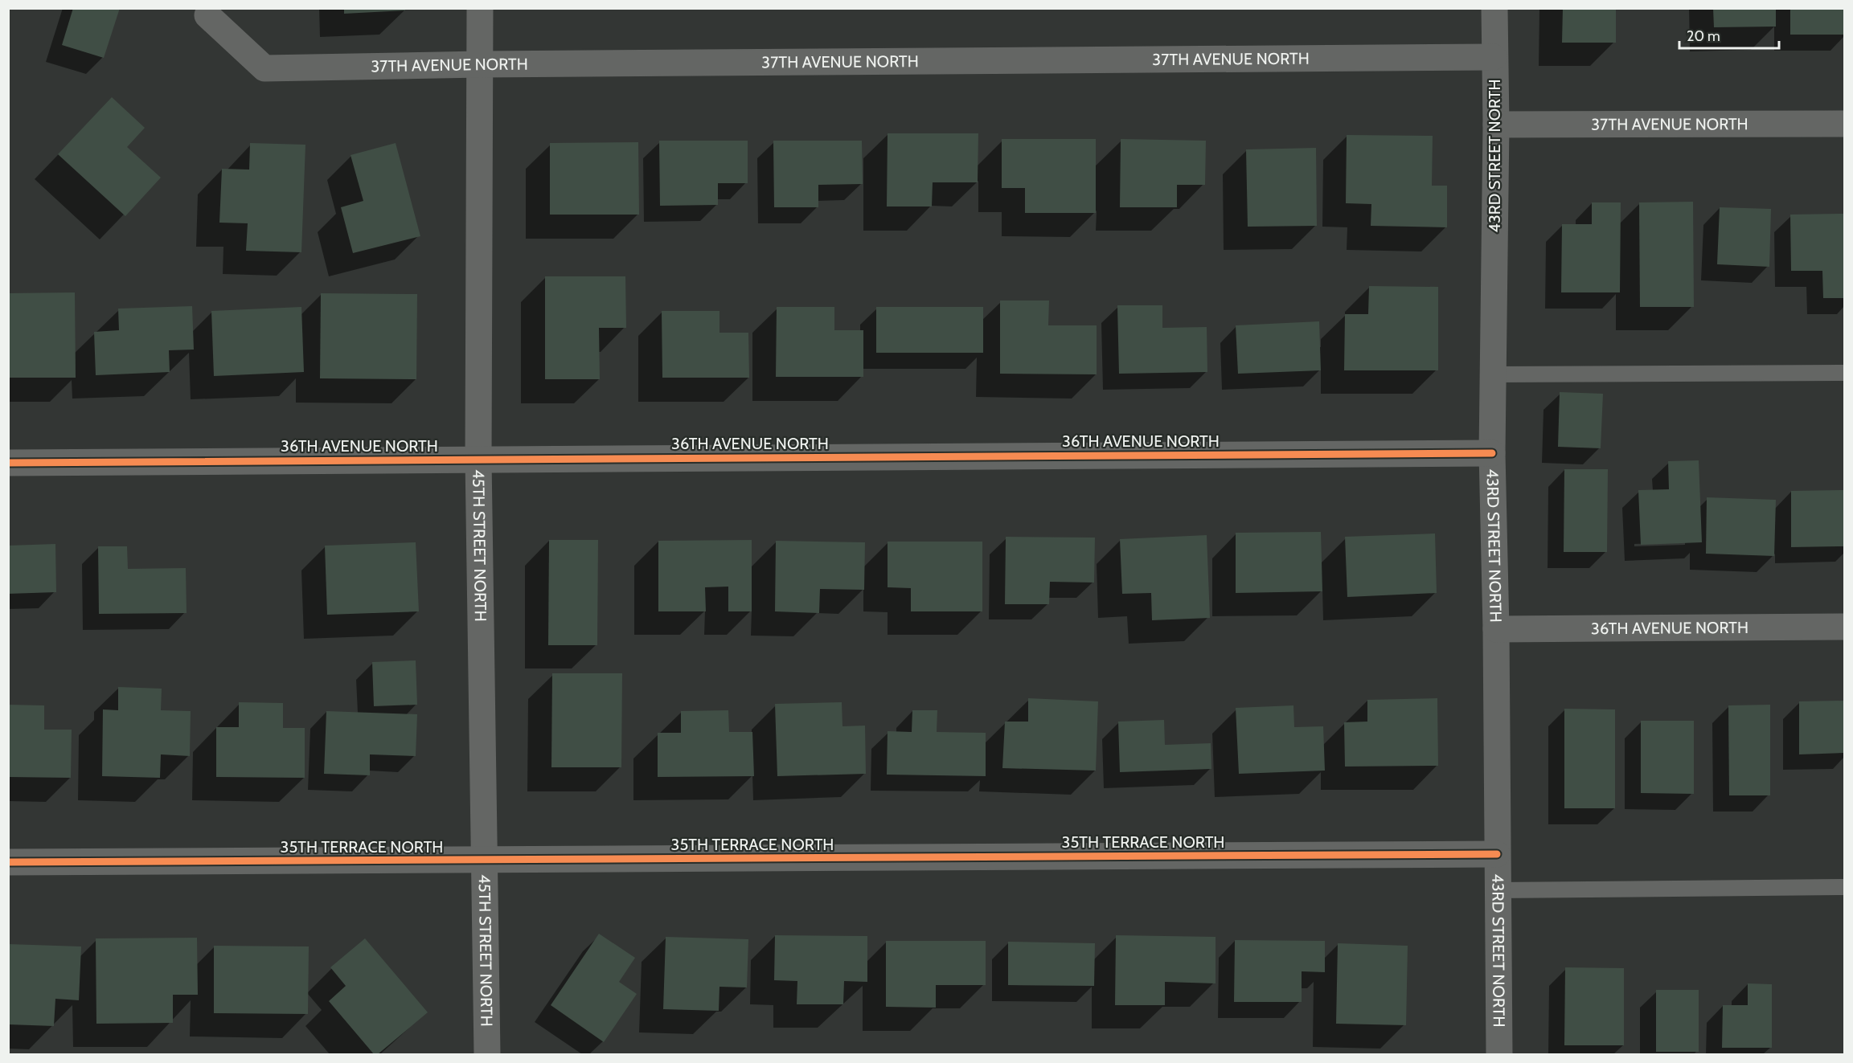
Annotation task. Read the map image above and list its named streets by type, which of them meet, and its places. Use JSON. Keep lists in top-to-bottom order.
{
  "streets": {
    "street": [
      "37TH AVENUE NORTH",
      "43RD STREET NORTH",
      "36TH AVENUE NORTH",
      "45TH STREET NORTH",
      "35TH TERRACE NORTH"
    ]
  },
  "crossings": [
    ["37TH AVENUE NORTH", "43RD STREET NORTH"],
    ["37TH AVENUE NORTH", "45TH STREET NORTH"],
    ["43RD STREET NORTH", "36TH AVENUE NORTH"],
    ["43RD STREET NORTH", "35TH TERRACE NORTH"],
    ["36TH AVENUE NORTH", "45TH STREET NORTH"],
    ["45TH STREET NORTH", "35TH TERRACE NORTH"]
  ],
  "scale_bar": "20 m"
}
